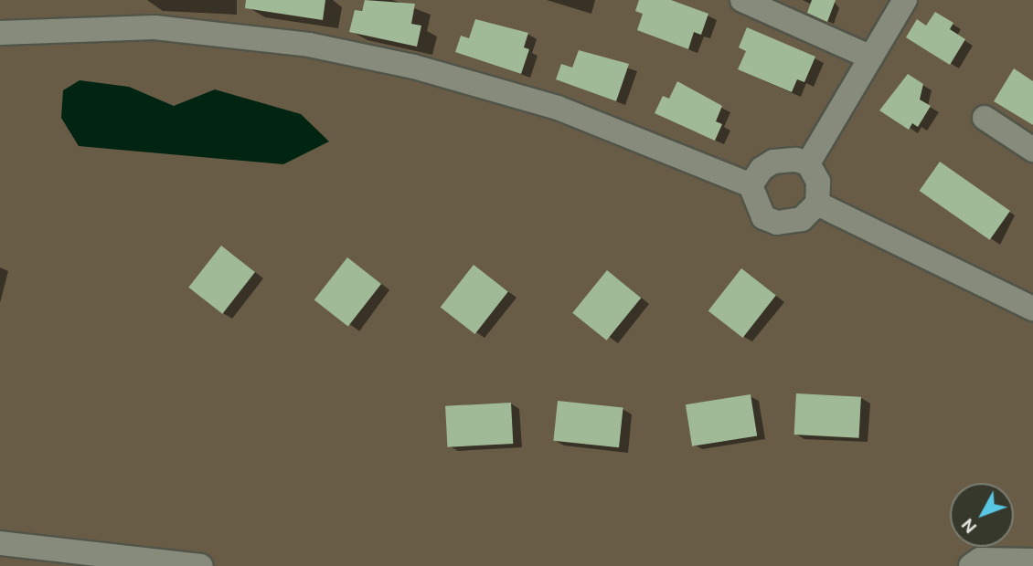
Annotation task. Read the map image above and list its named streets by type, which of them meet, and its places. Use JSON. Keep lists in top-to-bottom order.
{
  "north": "bottom left"
}
